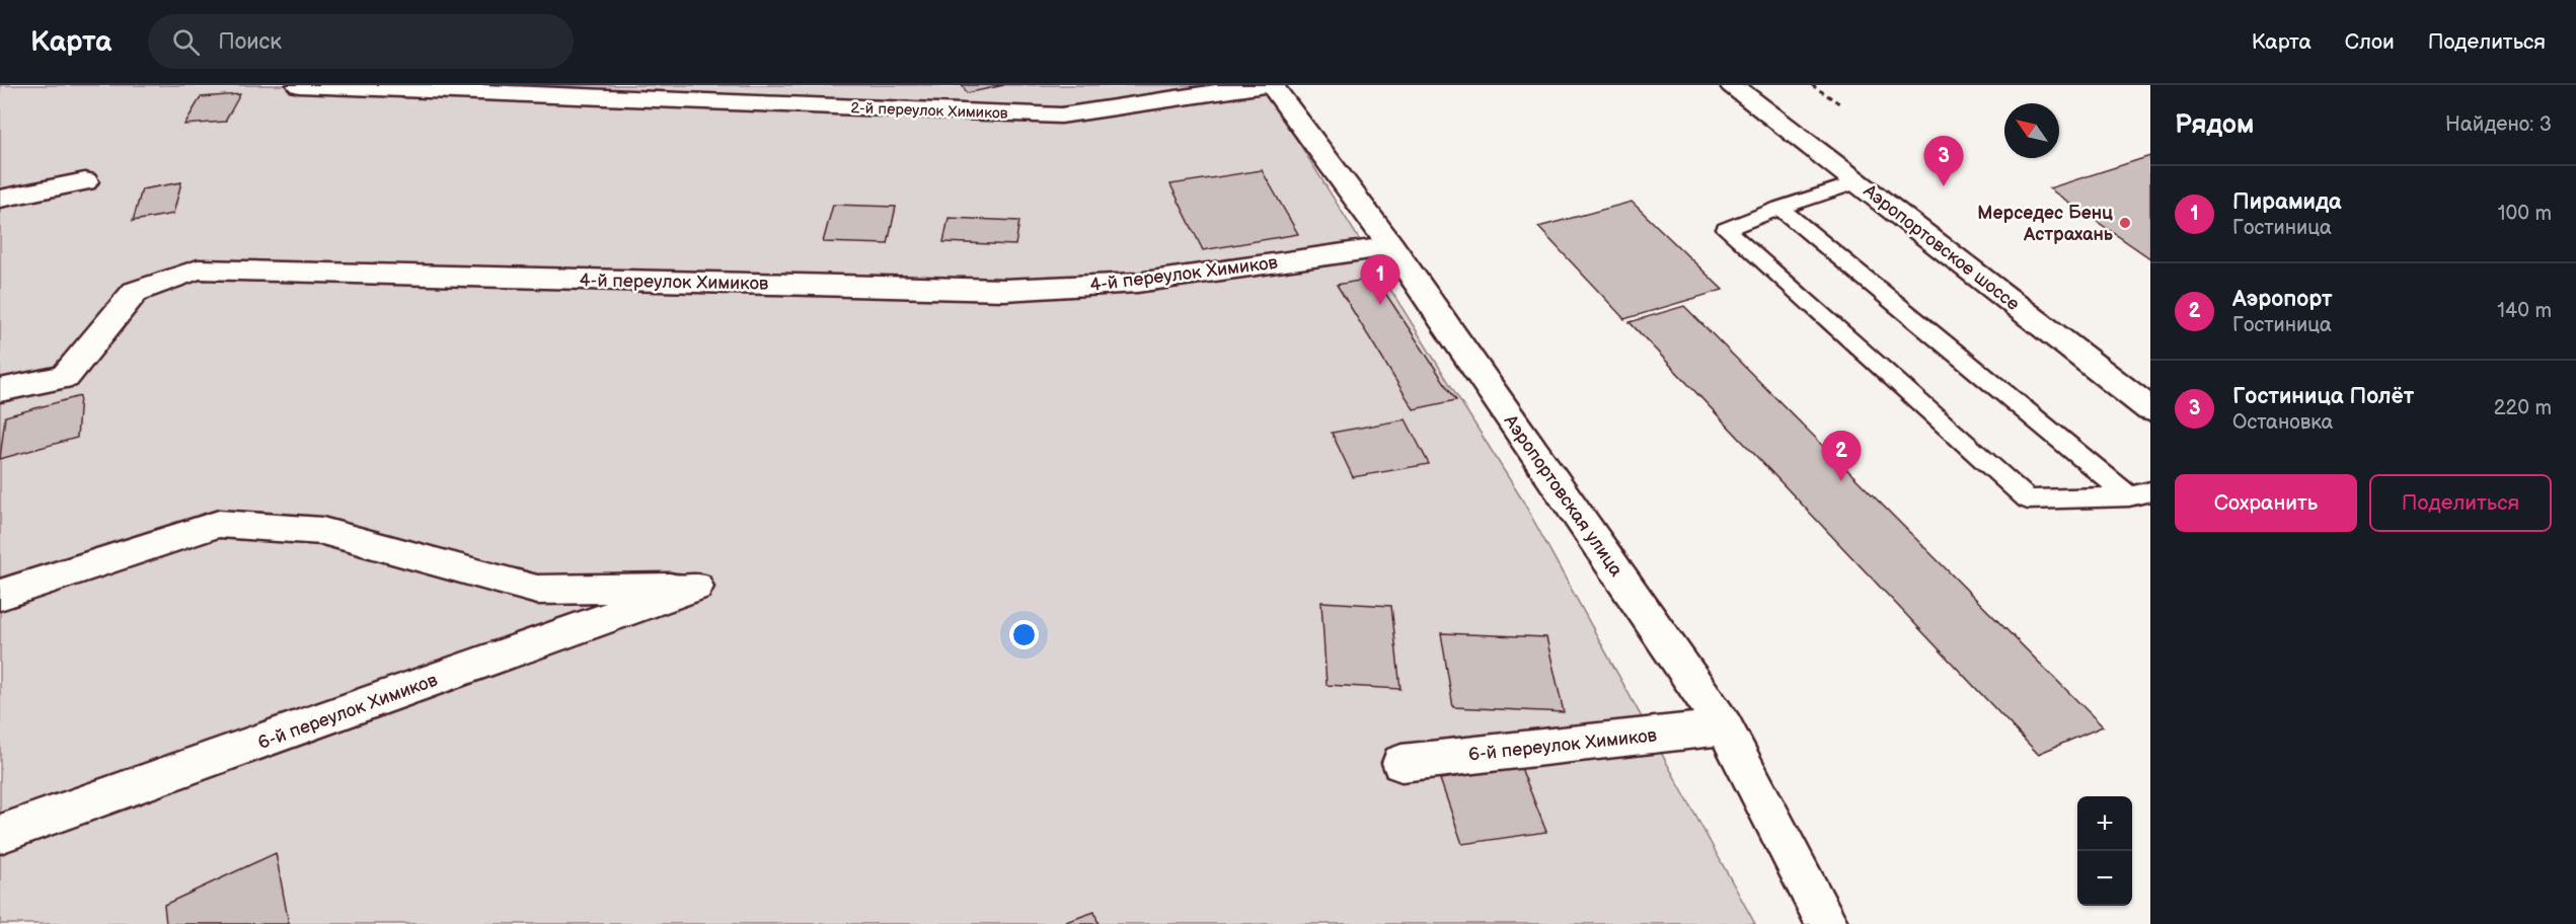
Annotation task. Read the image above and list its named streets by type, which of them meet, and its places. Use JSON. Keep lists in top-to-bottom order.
{
  "streets": {
    "street": [
      "2-й переулок Химиков",
      "Аэропортовское шоссе",
      "4-й переулок Химиков",
      "Аэропортовская улица",
      "6-й переулок Химиков"
    ]
  },
  "crossings": [
    ["4-й переулок Химиков", "Аэропортовская улица"],
    ["Аэропортовская улица", "6-й переулок Химиков"]
  ],
  "places": ["Мерседес Бенц Астрахань"],
  "north": "top left",
  "page": {
    "header": "Карта",
    "search": "Поиск",
    "nav": ["Карта", "Слои", "Поделиться"],
    "heading": ["Рядом", "Найдено: 3"],
    "pins": ["3", "1", "2"],
    "list": [
      {
        "mark": "1",
        "name": "Пирамида",
        "note": "Гостиница",
        "value": "100 m"
      },
      {
        "mark": "2",
        "name": "Аэропорт",
        "note": "Гостиница",
        "value": "140 m"
      },
      {
        "mark": "3",
        "name": "Гостиница Полёт",
        "note": "Остановка",
        "value": "220 m"
      }
    ],
    "buttons": ["Сохранить", "Поделиться"],
    "map_buttons": ["+", "−"]
  }
}
